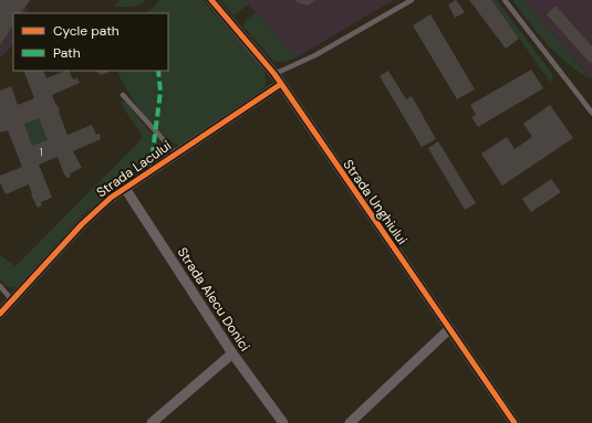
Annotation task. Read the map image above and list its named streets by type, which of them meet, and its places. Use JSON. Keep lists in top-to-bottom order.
{
  "streets": {
    "street": ["Strada Lacului", "Strada Unghiului", "Strada Alecu Donici"]
  },
  "crossings": [
    ["Strada Lacului", "Strada Unghiului"],
    ["Strada Lacului", "Strada Alecu Donici"]
  ],
  "house_numbers": ["1"],
  "legend": ["Cycle path", "Path"]
}
